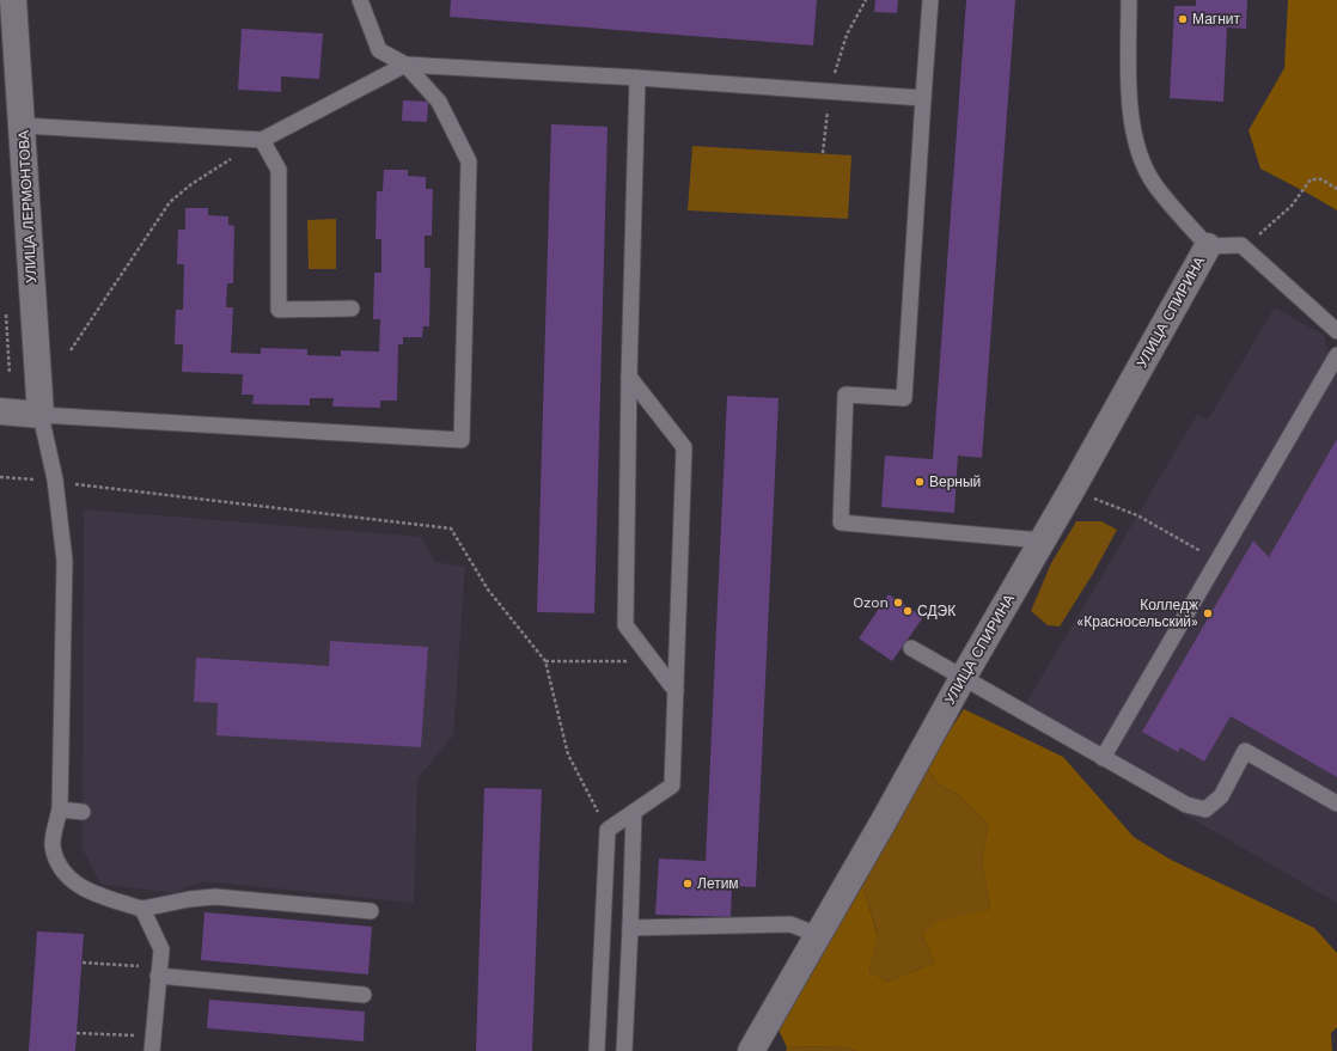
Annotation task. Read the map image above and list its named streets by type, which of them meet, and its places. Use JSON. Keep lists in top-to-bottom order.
{
  "streets": {
    "street": ["УЛИЦА ЛЕРМОНТОВА", "УЛИЦА СПИРИНА"]
  },
  "places": [
    "Магнит",
    "Верный",
    "Ozon",
    "СДЭК",
    "Колледж «Красносельский»",
    "Летим"
  ]
}
